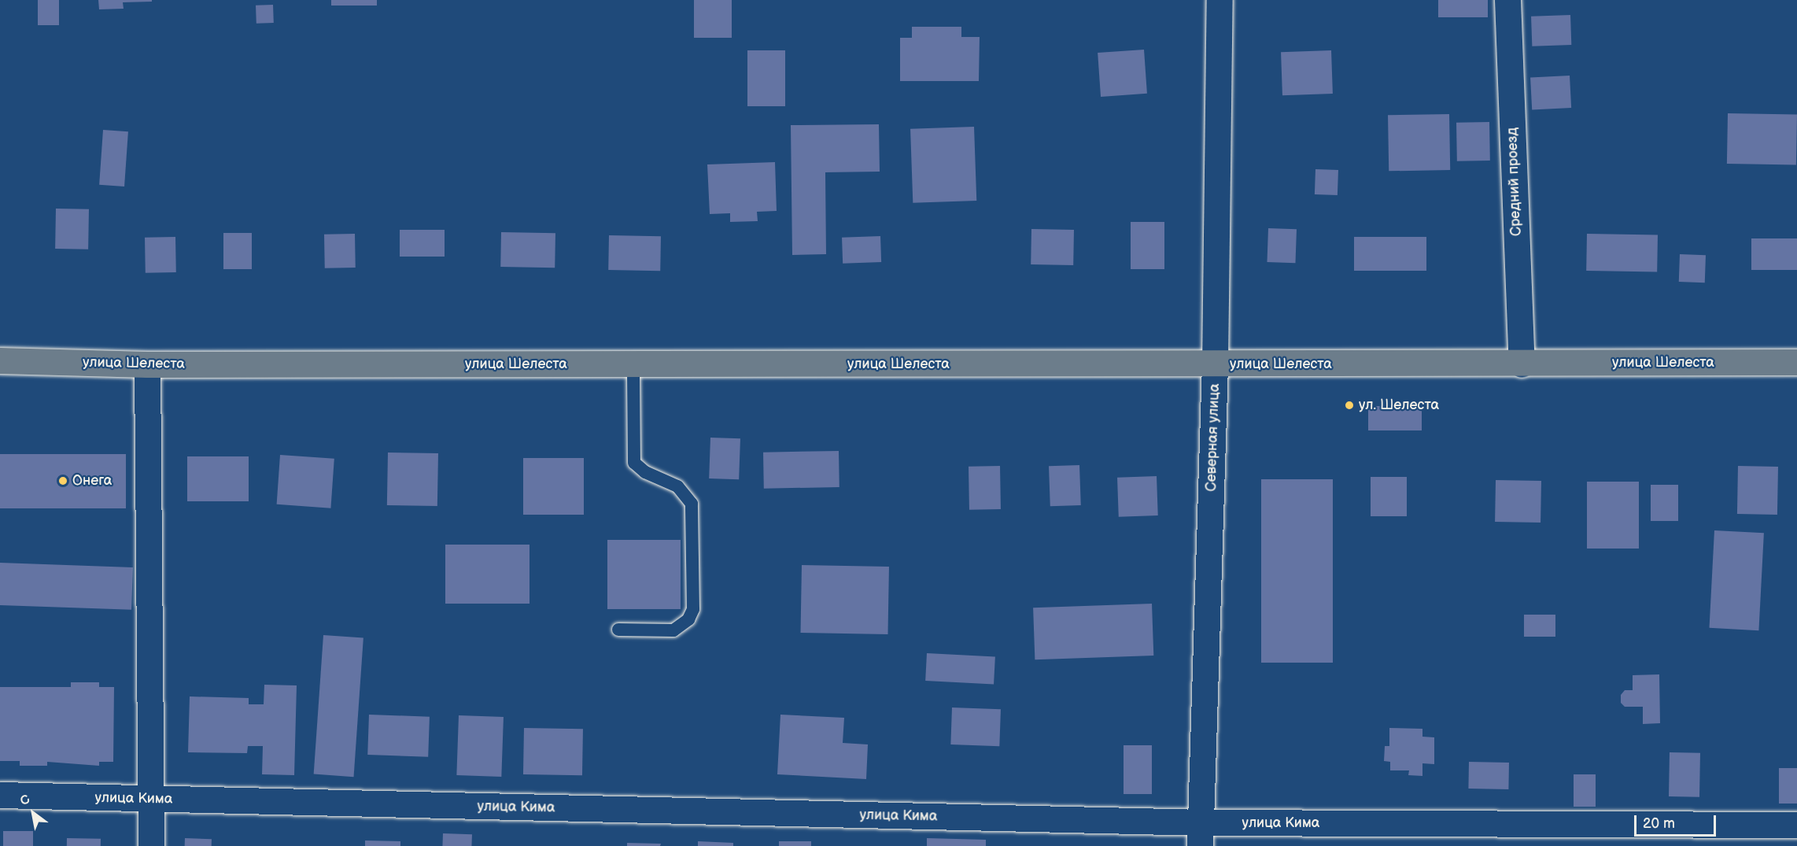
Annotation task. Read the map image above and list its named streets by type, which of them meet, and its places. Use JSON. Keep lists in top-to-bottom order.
{
  "streets": {
    "main road": ["улица Шелеста"],
    "street": ["Средний проезд", "Северная улица", "улица Кима"]
  },
  "crossings": [
    ["Средний проезд", "улица Шелеста"],
    ["улица Шелеста", "Северная улица"],
    ["Северная улица", "улица Кима"]
  ],
  "places": ["ул. Шелеста", "Онега"],
  "scale_bar": "20 m",
  "north": "top left"
}
